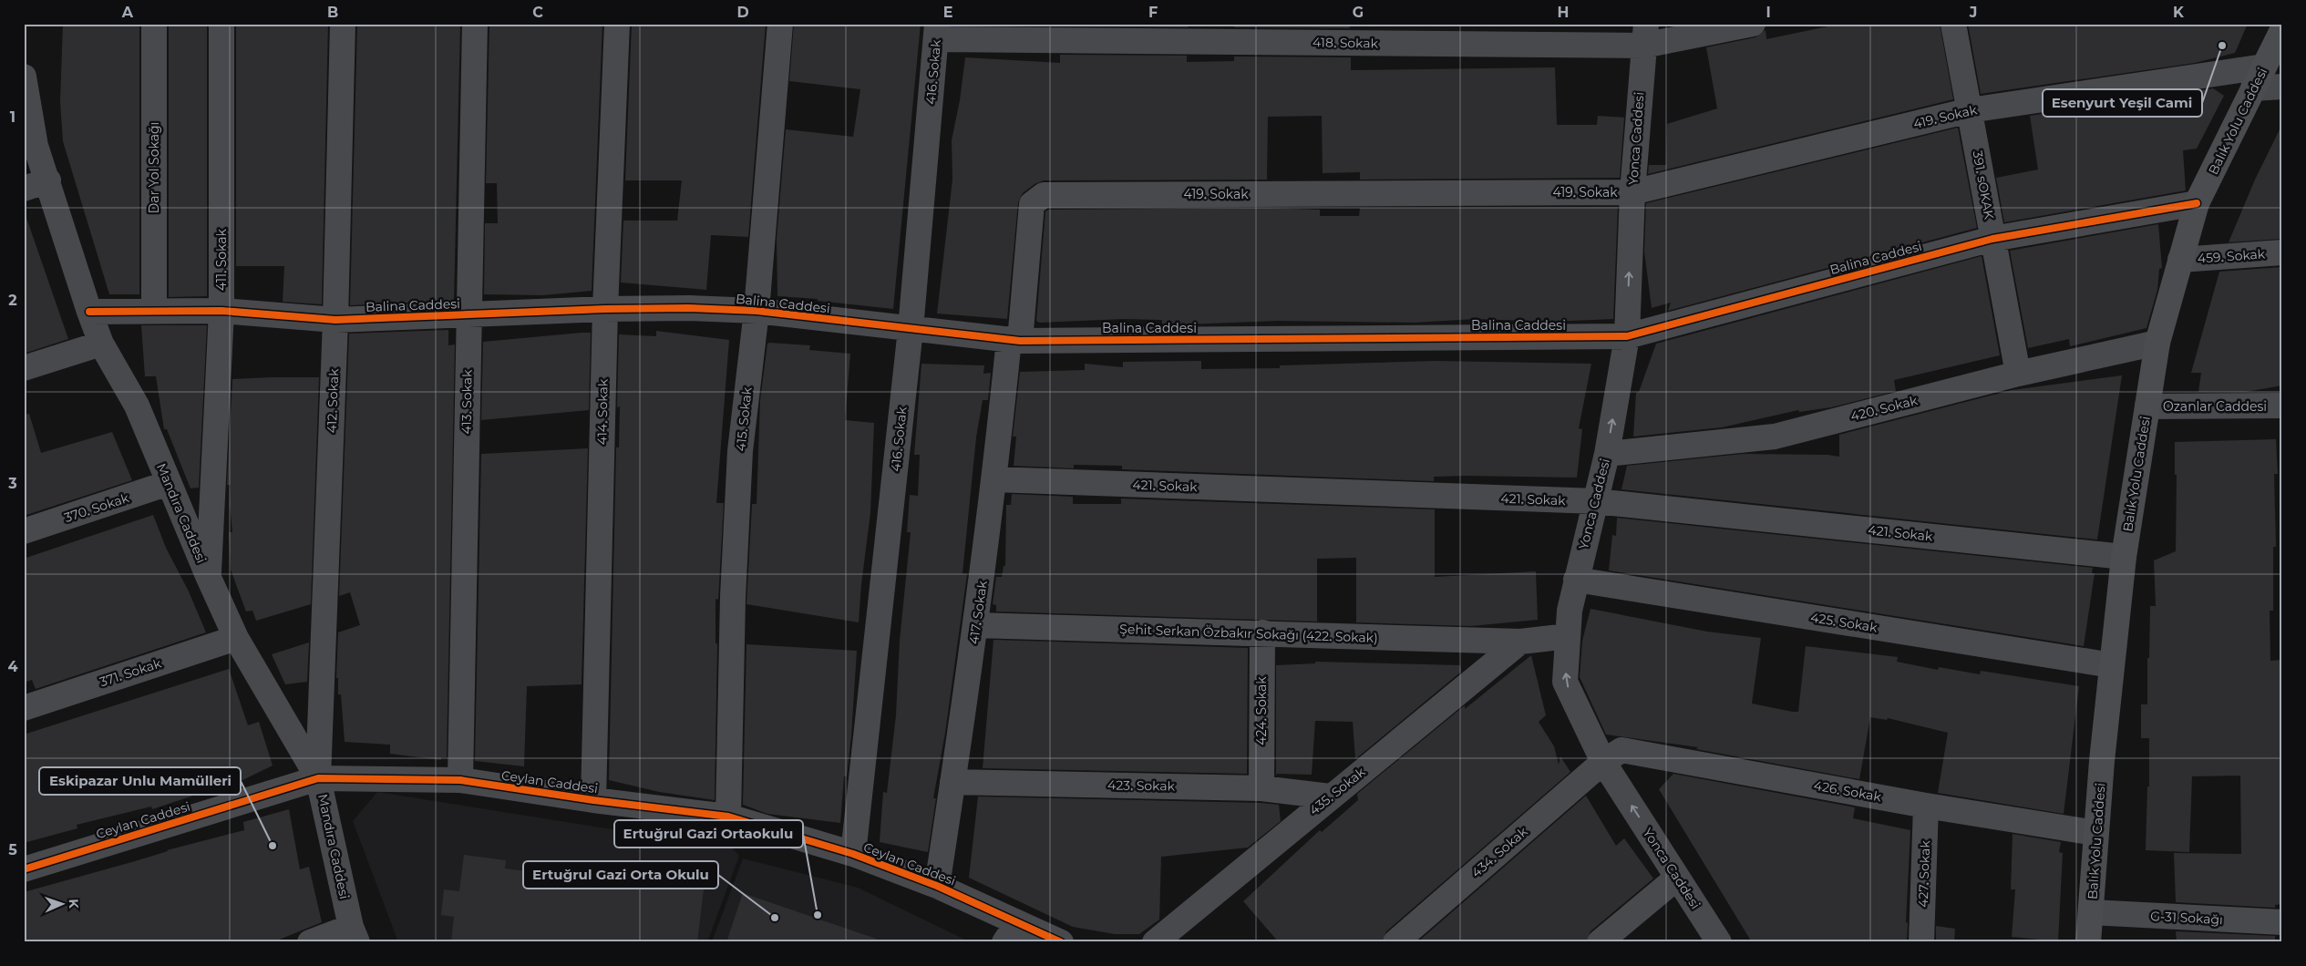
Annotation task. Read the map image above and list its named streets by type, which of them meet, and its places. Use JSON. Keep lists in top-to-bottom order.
{
  "streets": {
    "main road": ["Balık Yolu Caddesi"],
    "street": [
      "418. Sokak",
      "416. Sokak",
      "419. Sokak",
      "Yonca Caddesi",
      "Dar Yol Sokağı",
      "391. sOKAK",
      "459. Sokak",
      "Balina Caddesi",
      "411. Sokak",
      "412. Sokak",
      "413. Sokak",
      "Ozanlar Caddesi",
      "420. Sokak",
      "414. Sokak",
      "415. Sokak",
      "421. Sokak",
      "370. Sokak",
      "Mandıra Caddesi",
      "417. Sokak",
      "425. Sokak",
      "Şehit Serkan Özbakır Sokağı (422. Sokak)",
      "371. Sokak",
      "424. Sokak",
      "Ceylan Caddesi",
      "423. Sokak",
      "435. Sokak",
      "426. Sokak",
      "434. Sokak",
      "427. Sokak",
      "G-31 Sokağı"
    ]
  },
  "crossings": [
    ["418. Sokak", "416. Sokak"],
    ["418. Sokak", "Yonca Caddesi"],
    ["416. Sokak", "Balina Caddesi"],
    ["416. Sokak", "Ceylan Caddesi"],
    ["419. Sokak", "Balık Yolu Caddesi"],
    ["419. Sokak", "Yonca Caddesi"],
    ["419. Sokak", "391. sOKAK"],
    ["419. Sokak", "Balina Caddesi"],
    ["419. Sokak", "417. Sokak"],
    ["Balık Yolu Caddesi", "459. Sokak"],
    ["Balık Yolu Caddesi", "Balina Caddesi"],
    ["Balık Yolu Caddesi", "Ozanlar Caddesi"],
    ["Balık Yolu Caddesi", "420. Sokak"],
    ["Balık Yolu Caddesi", "421. Sokak"],
    ["Balık Yolu Caddesi", "425. Sokak"],
    ["Balık Yolu Caddesi", "426. Sokak"],
    ["Balık Yolu Caddesi", "G-31 Sokağı"],
    ["Yonca Caddesi", "Balina Caddesi"],
    ["Yonca Caddesi", "420. Sokak"],
    ["Yonca Caddesi", "421. Sokak"],
    ["Yonca Caddesi", "425. Sokak"],
    ["Yonca Caddesi", "Şehit Serkan Özbakır Sokağı (422. Sokak)"],
    ["Yonca Caddesi", "426. Sokak"],
    ["Yonca Caddesi", "434. Sokak"],
    ["Dar Yol Sokağı", "Balina Caddesi"],
    ["391. sOKAK", "Balina Caddesi"],
    ["391. sOKAK", "420. Sokak"],
    ["Balina Caddesi", "411. Sokak"],
    ["Balina Caddesi", "412. Sokak"],
    ["Balina Caddesi", "413. Sokak"],
    ["Balina Caddesi", "414. Sokak"],
    ["Balina Caddesi", "415. Sokak"],
    ["Balina Caddesi", "Mandıra Caddesi"],
    ["Balina Caddesi", "417. Sokak"],
    ["411. Sokak", "Mandıra Caddesi"],
    ["412. Sokak", "Mandıra Caddesi"],
    ["412. Sokak", "Ceylan Caddesi"],
    ["413. Sokak", "Ceylan Caddesi"],
    ["414. Sokak", "Ceylan Caddesi"],
    ["415. Sokak", "Ceylan Caddesi"],
    ["421. Sokak", "417. Sokak"],
    ["370. Sokak", "Mandıra Caddesi"],
    ["Mandıra Caddesi", "371. Sokak"],
    ["Mandıra Caddesi", "Ceylan Caddesi"],
    ["417. Sokak", "Şehit Serkan Özbakır Sokağı (422. Sokak)"],
    ["417. Sokak", "Ceylan Caddesi"],
    ["417. Sokak", "423. Sokak"],
    ["Şehit Serkan Özbakır Sokağı (422. Sokak)", "424. Sokak"],
    ["Şehit Serkan Özbakır Sokağı (422. Sokak)", "435. Sokak"],
    ["424. Sokak", "423. Sokak"],
    ["423. Sokak", "435. Sokak"],
    ["426. Sokak", "434. Sokak"],
    ["426. Sokak", "427. Sokak"]
  ],
  "one_way": ["Yonca Caddesi"],
  "places": [
    "Esenyurt Yeşil Cami",
    "Eskipazar Unlu Mamülleri",
    "Ertuğrul Gazi Ortaokulu",
    "Ertuğrul Gazi Orta Okulu"
  ],
  "north": "right",
  "grid": {
    "columns": [
      "A",
      "B",
      "C",
      "D",
      "E",
      "F",
      "G",
      "H",
      "I",
      "J",
      "K"
    ],
    "rows": [
      "1",
      "2",
      "3",
      "4",
      "5"
    ]
  }
}
